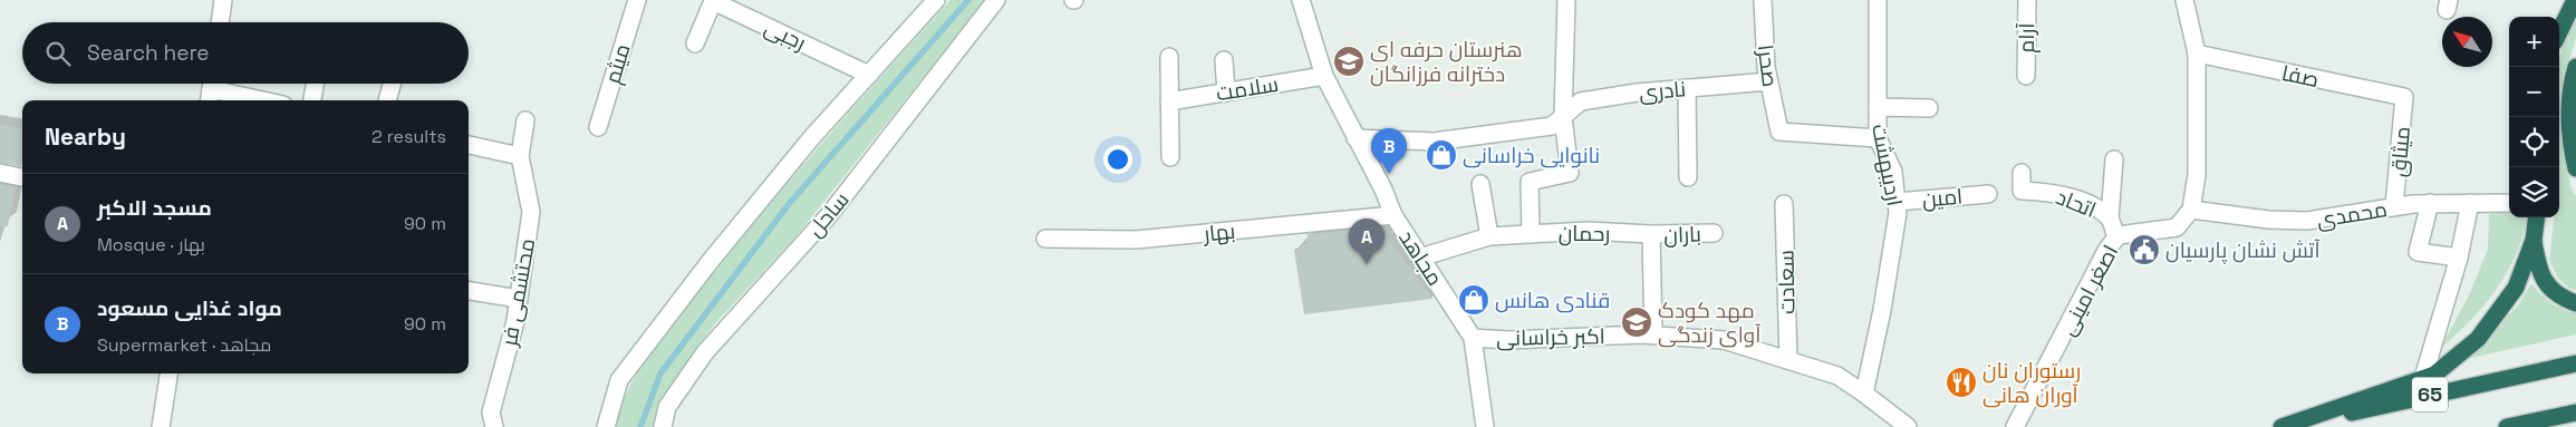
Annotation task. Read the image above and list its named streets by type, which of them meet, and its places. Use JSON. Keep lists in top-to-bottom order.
{
  "streets": {
    "highway": ["65"],
    "street": [
      "رجبی",
      "آرام",
      "میثم",
      "صحرا",
      "صفا",
      "سلامت",
      "نادری",
      "میثاق",
      "اردیبهشت",
      "امین",
      "اتحاد",
      "ساحل",
      "محمدی",
      "بهار",
      "رحمان",
      "باران",
      "مجاهد",
      "سعادت",
      "اصغر امینی",
      "محتشمی فر",
      "اکبر خراسانی"
    ]
  },
  "crossings": [
    ["صحرا", "نادری"],
    ["صحرا", "اردیبهشت"],
    ["صفا", "میثاق"],
    ["سلامت", "مجاهد"],
    ["نادری", "مجاهد"],
    ["میثاق", "محمدی"],
    ["اردیبهشت", "امین"],
    ["اردیبهشت", "اکبر خراسانی"],
    ["اتحاد", "اصغر امینی"],
    ["محمدی", "اصغر امینی"],
    ["بهار", "مجاهد"],
    ["رحمان", "باران"],
    ["رحمان", "مجاهد"],
    ["مجاهد", "اکبر خراسانی"],
    ["سعادت", "اکبر خراسانی"]
  ],
  "places": {
    "school or university": ["هنرستان حرفه ای دخترانه فرزانگان", "مهد کودک آوای زندگی"],
    "shop": ["نانوایی خراسانی", "قنادی هانس"],
    "public building": ["آتش نشان پارسیان"],
    "restaurant": ["رستوران نان آوران هانی"]
  },
  "north": "top left",
  "page": {
    "map_buttons": ["+", "−"],
    "search": "Search here",
    "heading": ["Nearby", "2 results"],
    "pins": ["B", "A"],
    "list": [
      {
        "mark": "A",
        "name": "مسجد الاکبر",
        "note": "Mosque · بهار",
        "value": "90 m"
      },
      {
        "mark": "B",
        "name": "مواد غذایی مسعود",
        "note": "Supermarket · مجاهد",
        "value": "90 m"
      }
    ]
  }
}
